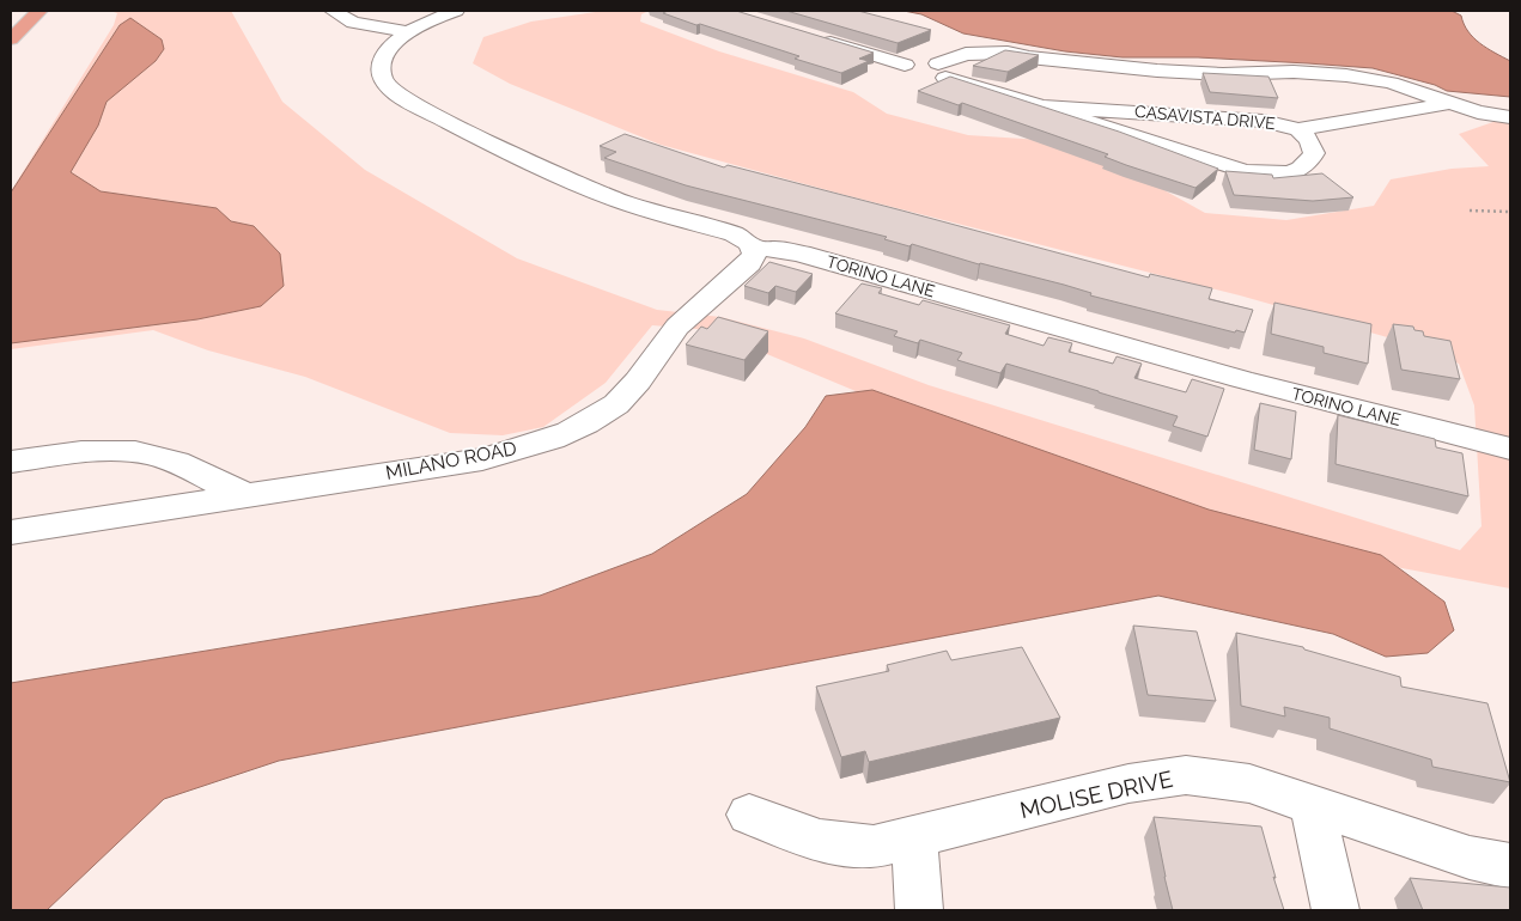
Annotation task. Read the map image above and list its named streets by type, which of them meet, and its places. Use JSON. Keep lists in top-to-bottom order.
{
  "streets": {
    "street": [
      "CASAVISTA DRIVE",
      "TORINO LANE",
      "MILANO ROAD",
      "MOLISE DRIVE"
    ]
  },
  "crossings": [
    ["TORINO LANE", "MILANO ROAD"]
  ]
}
